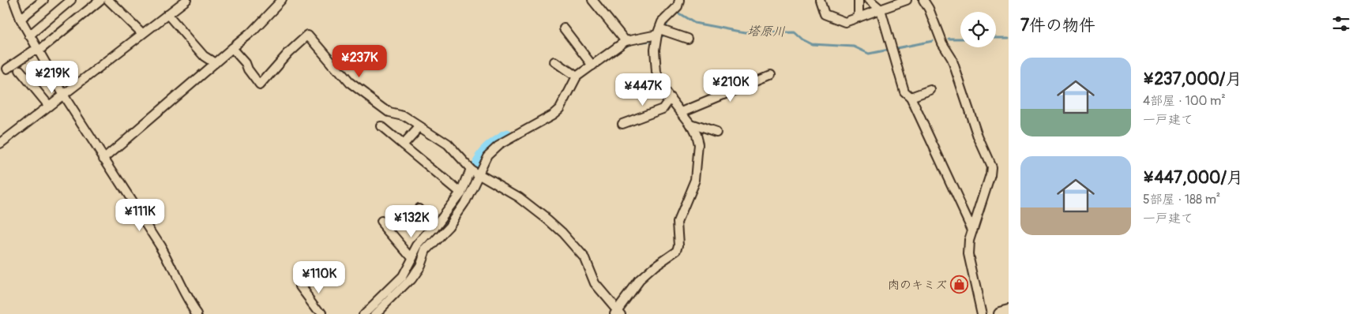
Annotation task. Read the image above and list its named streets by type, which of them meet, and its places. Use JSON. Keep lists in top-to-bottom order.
{
  "water": ["塔原川"],
  "places": {
    "shop": ["肉のキミズ"]
  },
  "page": {
    "heading": "7件の物件",
    "price": [
      "¥237K",
      "¥219K",
      "¥210K",
      "¥447K",
      "¥111K",
      "¥132K",
      "¥110K"
    ],
    "list": [
      {
        "name": "¥237,000/月",
        "note": "4部屋 · 100 m² · 一戸建て"
      },
      {
        "name": "¥447,000/月",
        "note": "5部屋 · 188 m² · 一戸建て"
      }
    ]
  }
}
